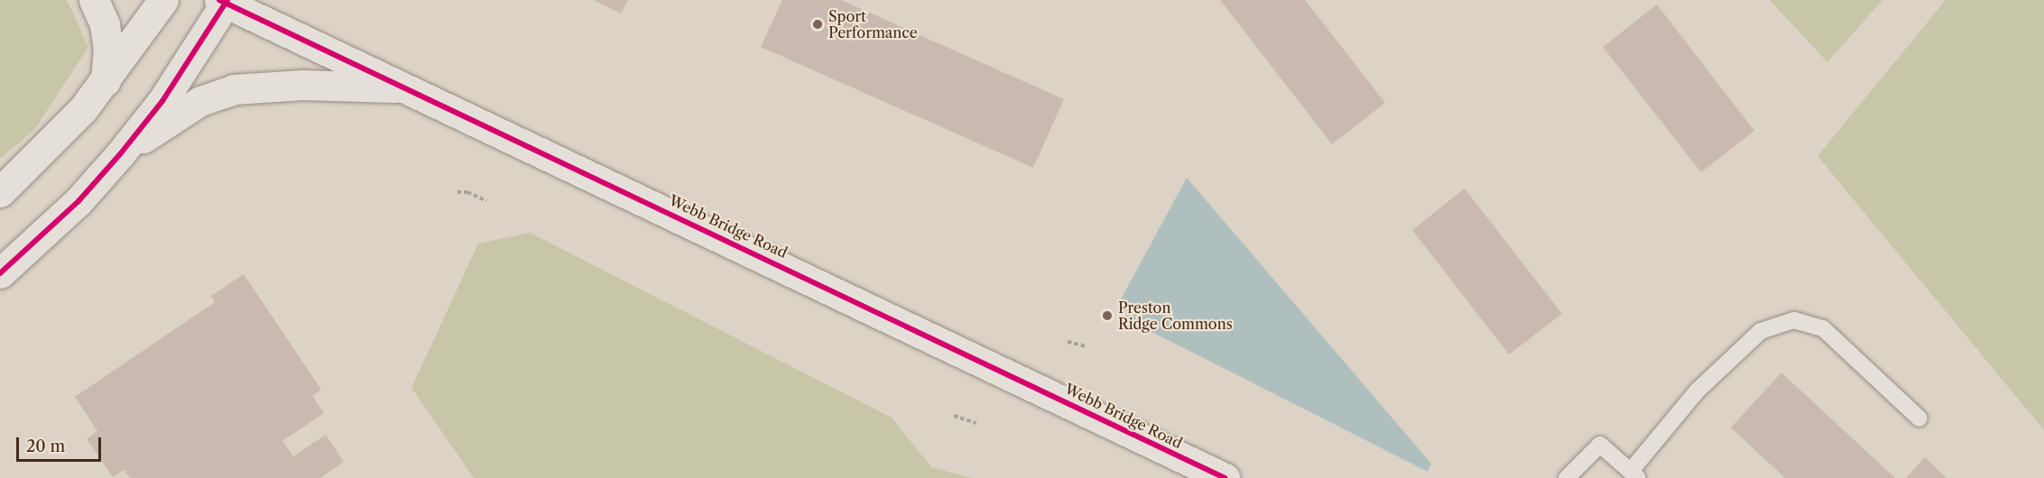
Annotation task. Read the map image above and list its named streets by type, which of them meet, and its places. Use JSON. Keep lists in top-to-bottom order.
{
  "streets": {
    "street": ["Webb Bridge Road"]
  },
  "places": ["Sport Performance", "Preston Ridge Commons"],
  "scale_bar": "20 m"
}
